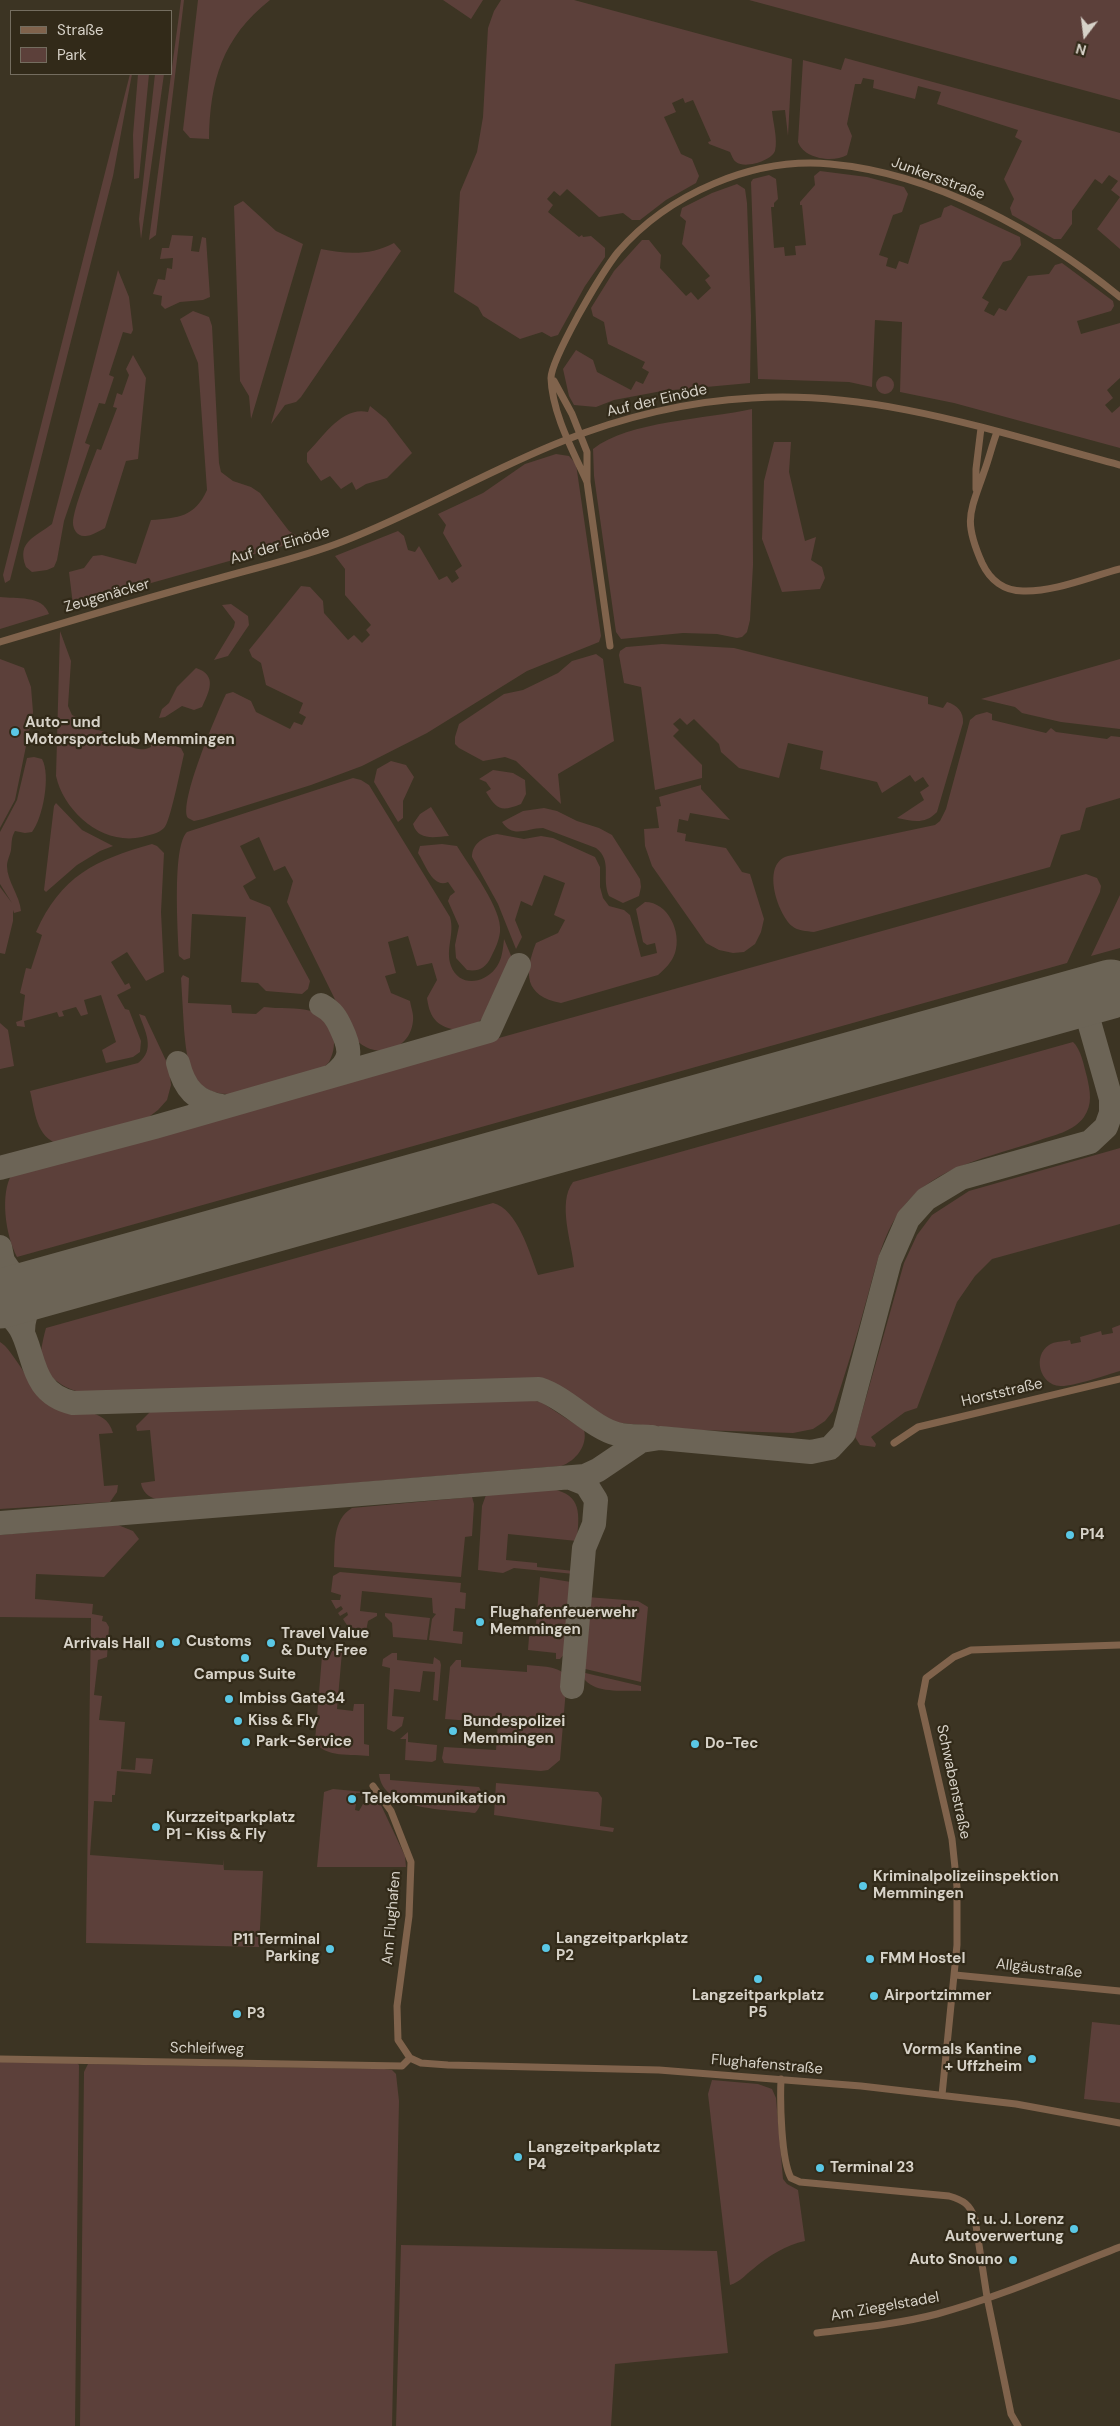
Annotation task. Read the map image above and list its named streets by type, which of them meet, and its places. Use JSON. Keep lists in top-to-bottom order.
{
  "streets": {
    "street": [
      "Junkersstraße",
      "Auf der Einöde",
      "Zeugenäcker",
      "Horststraße",
      "Schwabenstraße",
      "Am Flughafen",
      "Allgäustraße",
      "Schleifweg",
      "Flughafenstraße",
      "Am Ziegelstadel"
    ]
  },
  "crossings": [
    ["Auf der Einöde", "Zeugenäcker"],
    ["Schwabenstraße", "Allgäustraße"],
    ["Schwabenstraße", "Flughafenstraße"],
    ["Am Flughafen", "Schleifweg"],
    ["Am Flughafen", "Flughafenstraße"],
    ["Schleifweg", "Flughafenstraße"]
  ],
  "places": [
    "Auto- und Motorsportclub Memmingen",
    "P14",
    "Flughafenfeuerwehr Memmingen",
    "Customs",
    "Travel Value & Duty Free",
    "Arrivals Hall",
    "Campus Suite",
    "Imbiss Gate34",
    "Kiss & Fly",
    "Bundespolizei Memmingen",
    "Park-Service",
    "Do-Tec",
    "Telekommunikation",
    "Kurzzeitparkplatz P1 - Kiss & Fly",
    "Kriminalpolizeiinspektion Memmingen",
    "Langzeitparkplatz P2",
    "P11 Terminal Parking",
    "FMM Hostel",
    "Langzeitparkplatz P5",
    "Airportzimmer",
    "P3",
    "Vormals Kantine + Uffzheim",
    "Langzeitparkplatz P4",
    "Terminal 23",
    "R. u. J. Lorenz Autoverwertung",
    "Auto Snouno"
  ],
  "legend": ["Straße", "Park"],
  "north": "bottom"
}
